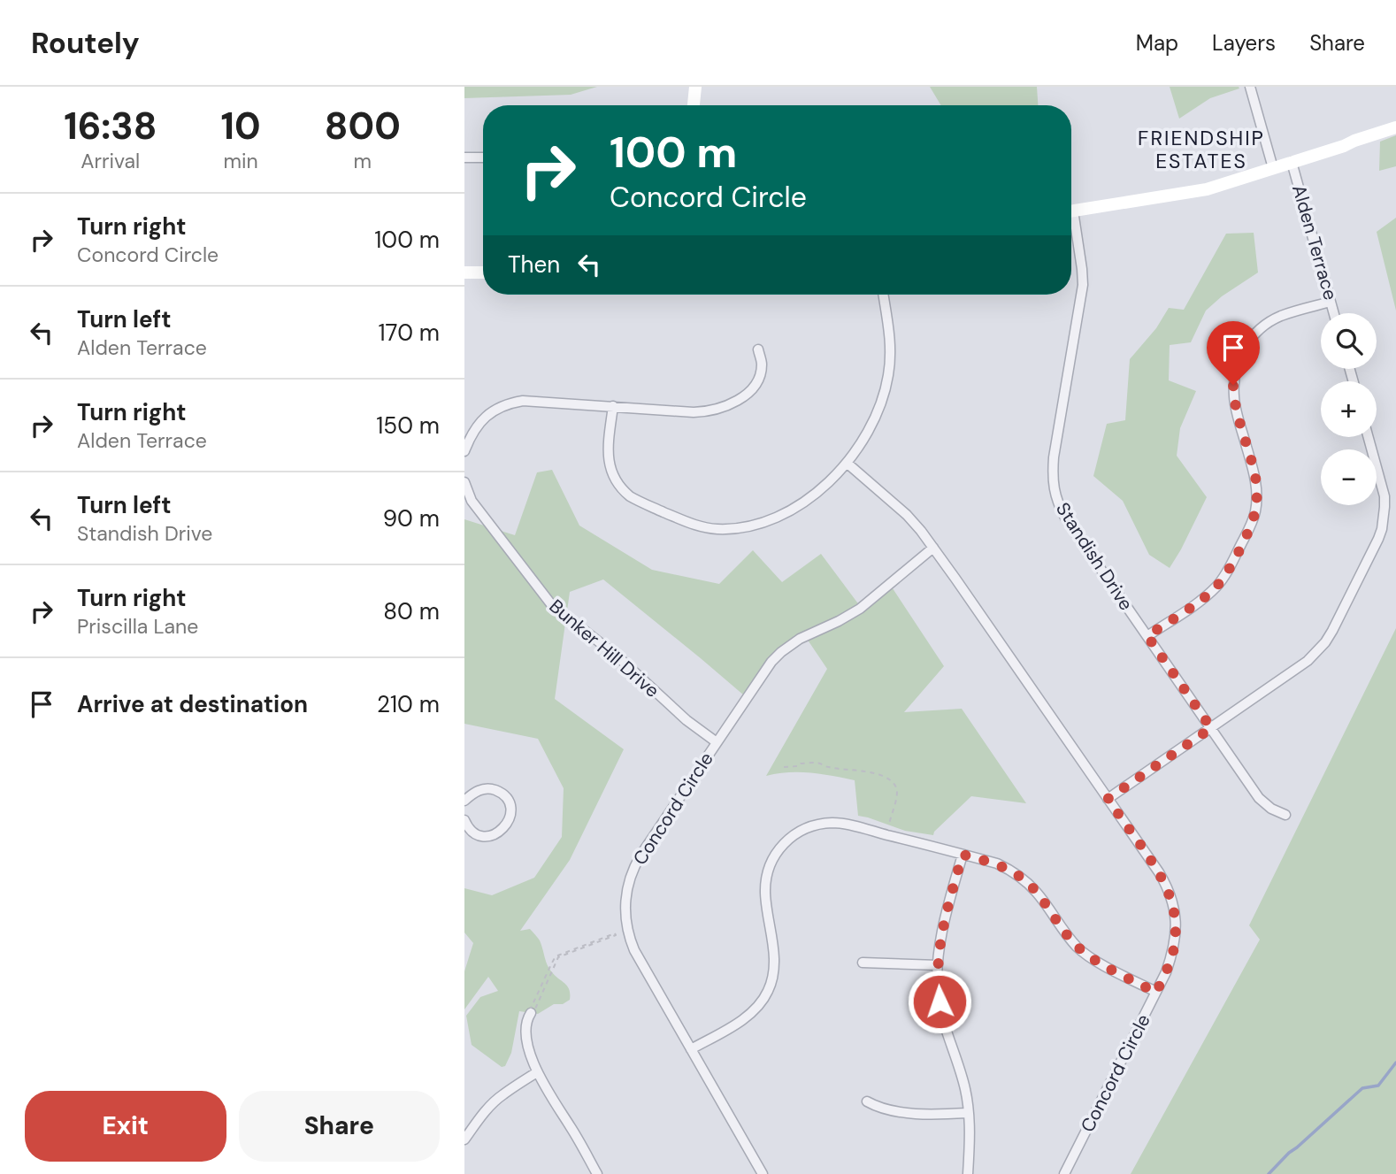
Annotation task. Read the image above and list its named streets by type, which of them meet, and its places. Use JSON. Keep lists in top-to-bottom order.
{
  "streets": {
    "street": [
      "Alden Terrace",
      "Standish Drive",
      "Bunker Hill Drive",
      "Concord Circle"
    ]
  },
  "crossings": [
    ["Bunker Hill Drive", "Concord Circle"]
  ],
  "districts": ["FRIENDSHIP ESTATES"],
  "page": {
    "header": "Routely",
    "nav": ["Map", "Layers", "Share"],
    "eta": [
      "16:38",
      "Arrival",
      "10",
      "min",
      "800",
      "m"
    ],
    "turn": ["100 m", "Concord Circle"],
    "list": [
      {
        "name": "Turn right",
        "note": "Concord Circle",
        "value": "100 m"
      },
      {
        "name": "Turn left",
        "note": "Alden Terrace",
        "value": "170 m"
      },
      {
        "name": "Turn right",
        "note": "Alden Terrace",
        "value": "150 m"
      },
      {
        "name": "Turn left",
        "note": "Standish Drive",
        "value": "90 m"
      },
      {
        "name": "Turn right",
        "note": "Priscilla Lane",
        "value": "80 m"
      },
      {
        "name": "Arrive at destination",
        "value": "210 m"
      }
    ],
    "then": "Then",
    "map_buttons": ["+", "−"],
    "buttons": ["Exit", "Share"]
  }
}
